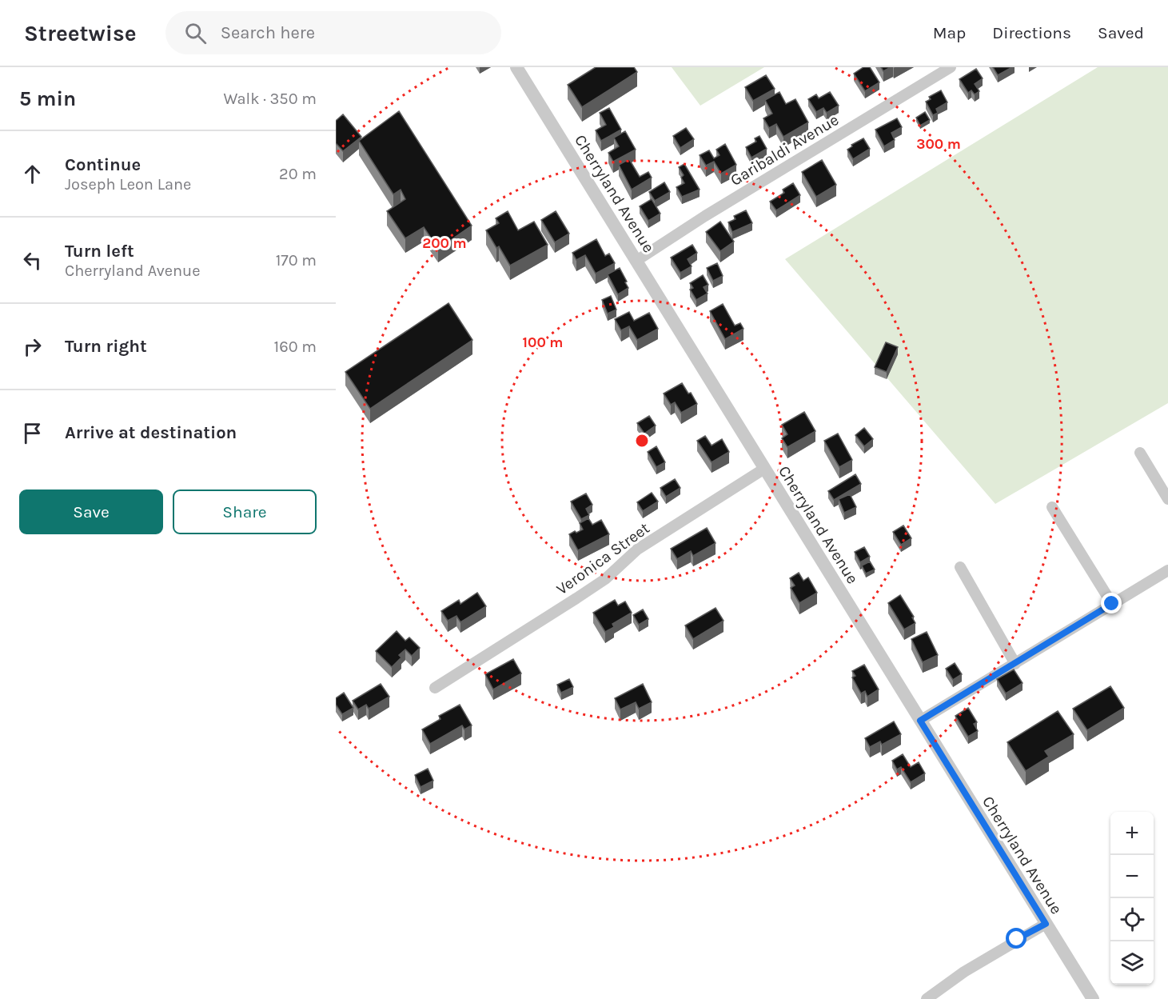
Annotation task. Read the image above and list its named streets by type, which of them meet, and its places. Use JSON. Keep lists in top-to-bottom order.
{
  "streets": {
    "street": ["Garibaldi Avenue", "Cherryland Avenue", "Veronica Street"]
  },
  "crossings": [
    ["Garibaldi Avenue", "Cherryland Avenue"],
    ["Cherryland Avenue", "Veronica Street"]
  ],
  "page": {
    "header": "Streetwise",
    "search": "Search here",
    "nav": ["Map", "Directions", "Saved"],
    "heading": ["5 min", "Walk · 350 m"],
    "list": [
      ["Continue", "Joseph Leon Lane", "20 m"],
      ["Turn left", "Cherryland Avenue", "170 m"],
      ["Turn right", "160 m"],
      "Arrive at destination"
    ],
    "buttons": ["Save", "Share"],
    "map_buttons": ["+", "−"]
  },
  "rings": ["300 m", "200 m", "100 m"]
}
